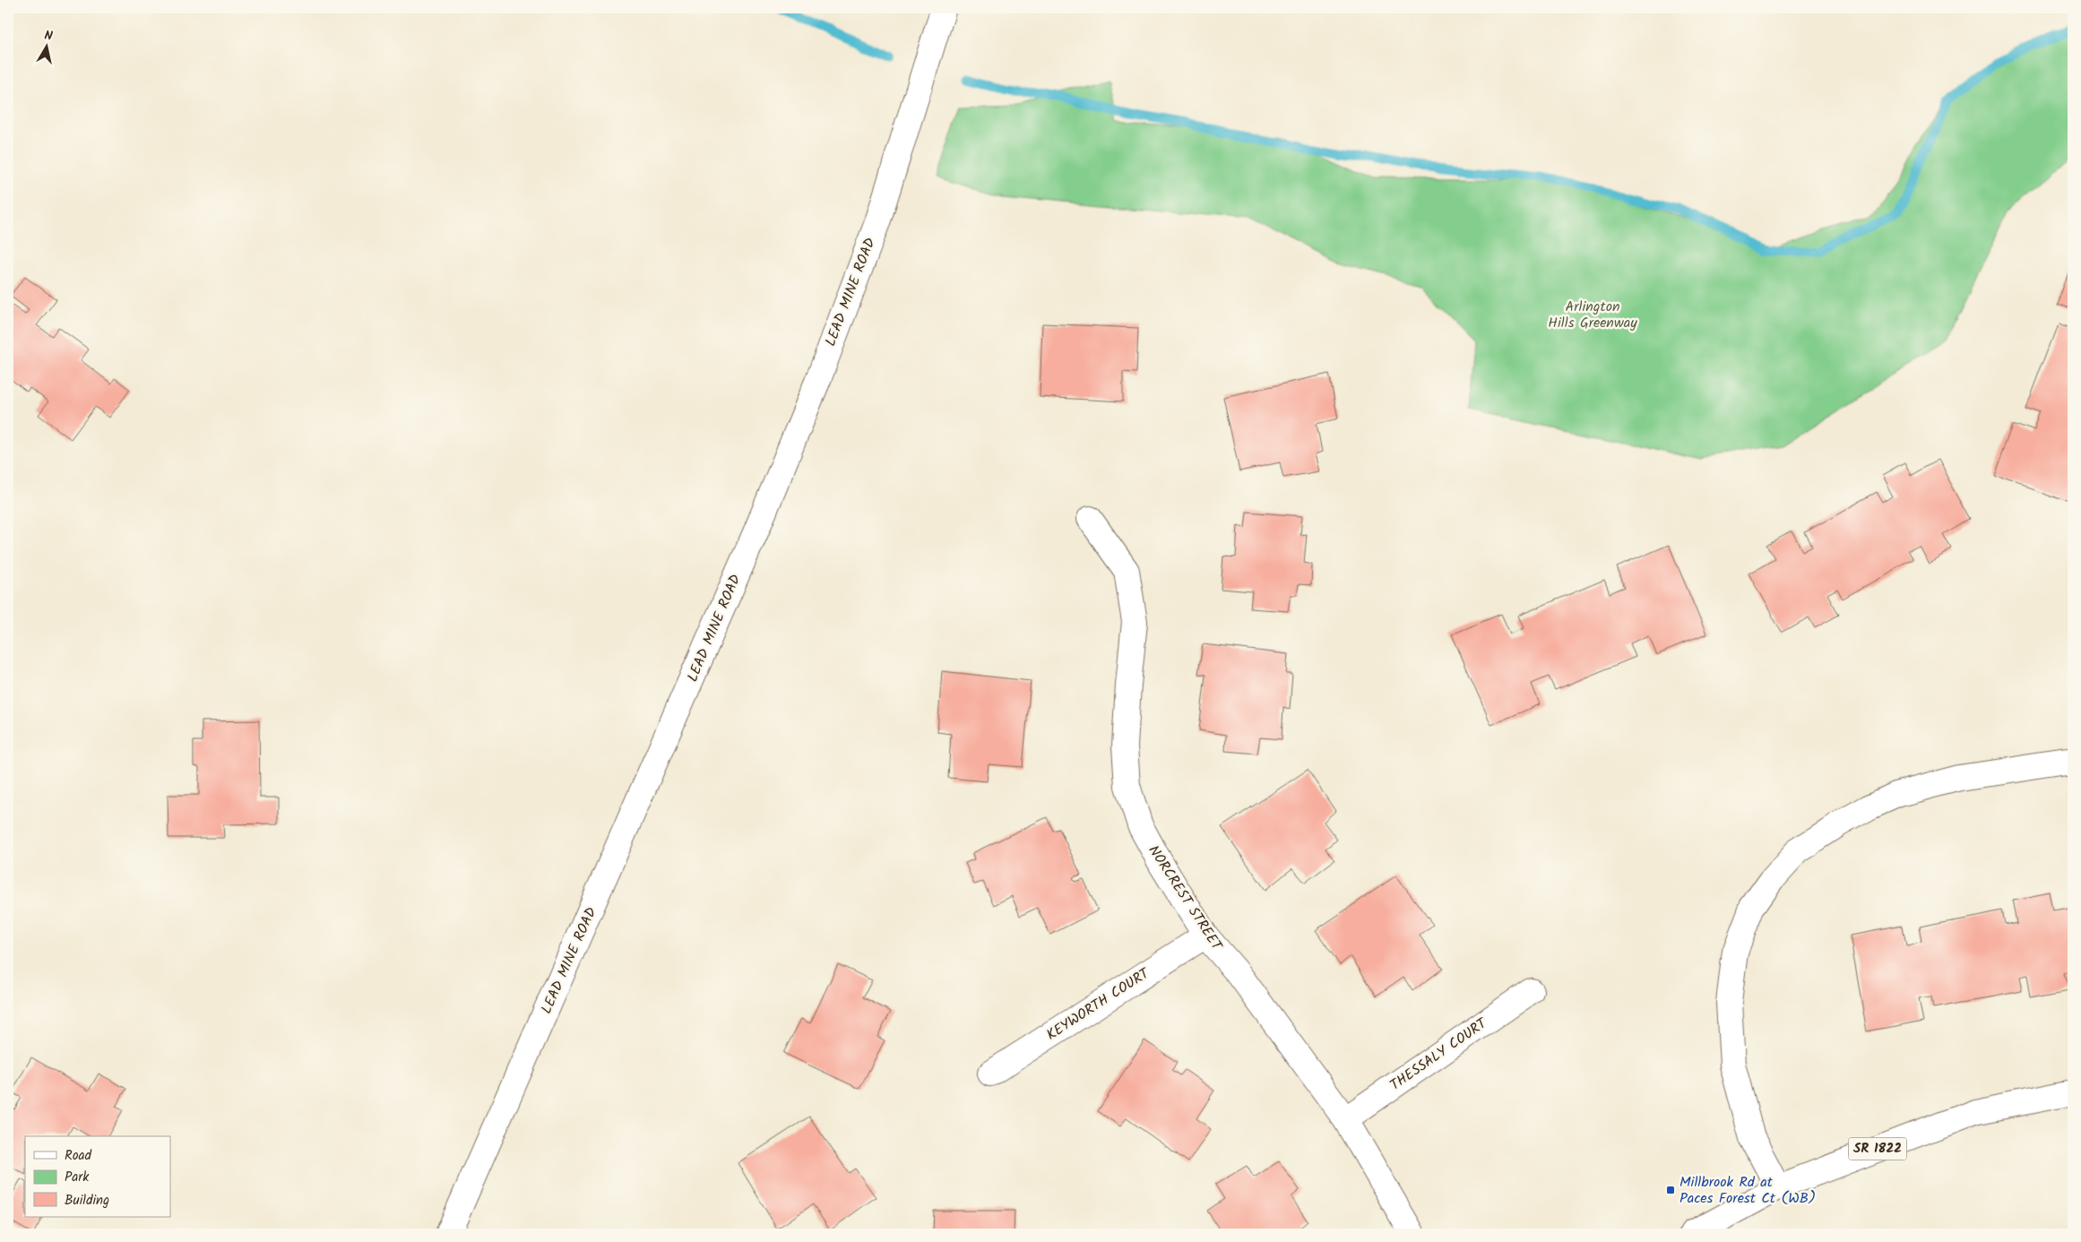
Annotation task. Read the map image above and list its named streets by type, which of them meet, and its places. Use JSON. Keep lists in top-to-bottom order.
{
  "streets": {
    "street": [
      "LEAD MINE ROAD",
      "NORCREST STREET",
      "KEYWORTH COURT",
      "THESSALY COURT",
      "SR 1822"
    ]
  },
  "crossings": [
    ["NORCREST STREET", "KEYWORTH COURT"],
    ["NORCREST STREET", "THESSALY COURT"]
  ],
  "parks": ["Arlington Hills Greenway"],
  "places": {
    "transit": ["Millbrook Rd at Paces Forest Ct (WB)"]
  },
  "legend": ["Road", "Park", "Building"],
  "north": "top"
}
